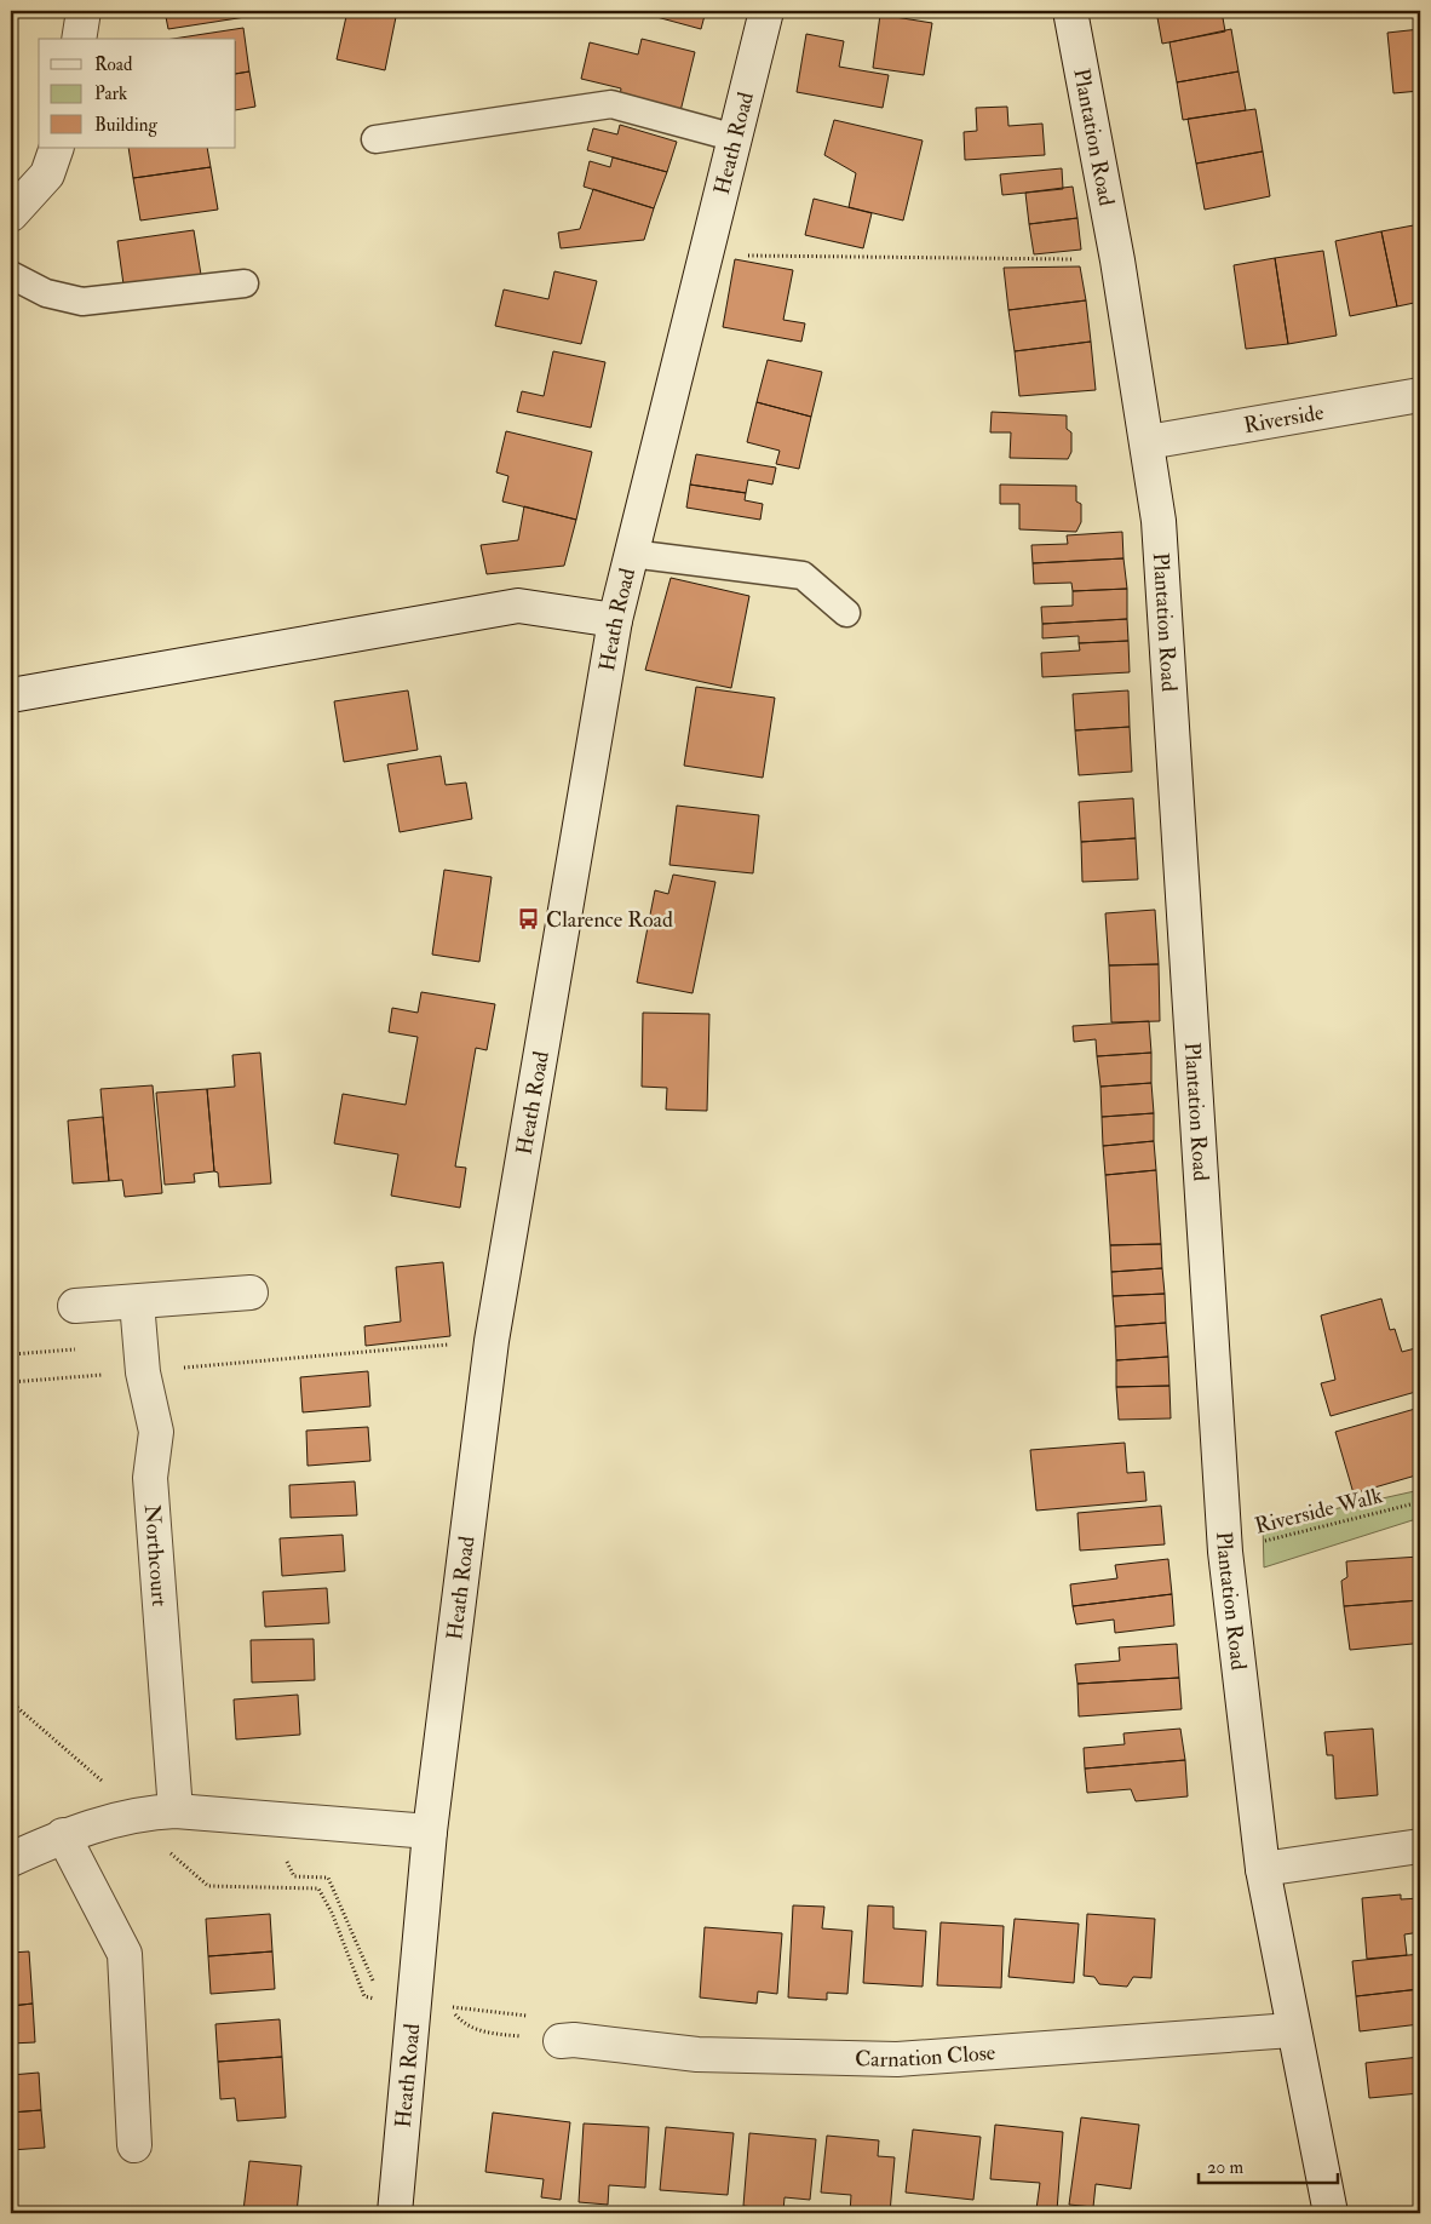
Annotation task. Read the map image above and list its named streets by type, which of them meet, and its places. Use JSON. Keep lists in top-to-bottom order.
{
  "streets": {
    "street": [
      "Plantation Road",
      "Heath Road",
      "Riverside",
      "Northcourt",
      "Carnation Close"
    ],
    "path": ["Riverside Walk"]
  },
  "crossings": [
    ["Plantation Road", "Riverside"],
    ["Plantation Road", "Riverside Walk"],
    ["Plantation Road", "Carnation Close"]
  ],
  "places": {
    "bus stop": ["Clarence Road"]
  },
  "legend": ["Road", "Park", "Building"],
  "scale_bar": "20 m"
}
